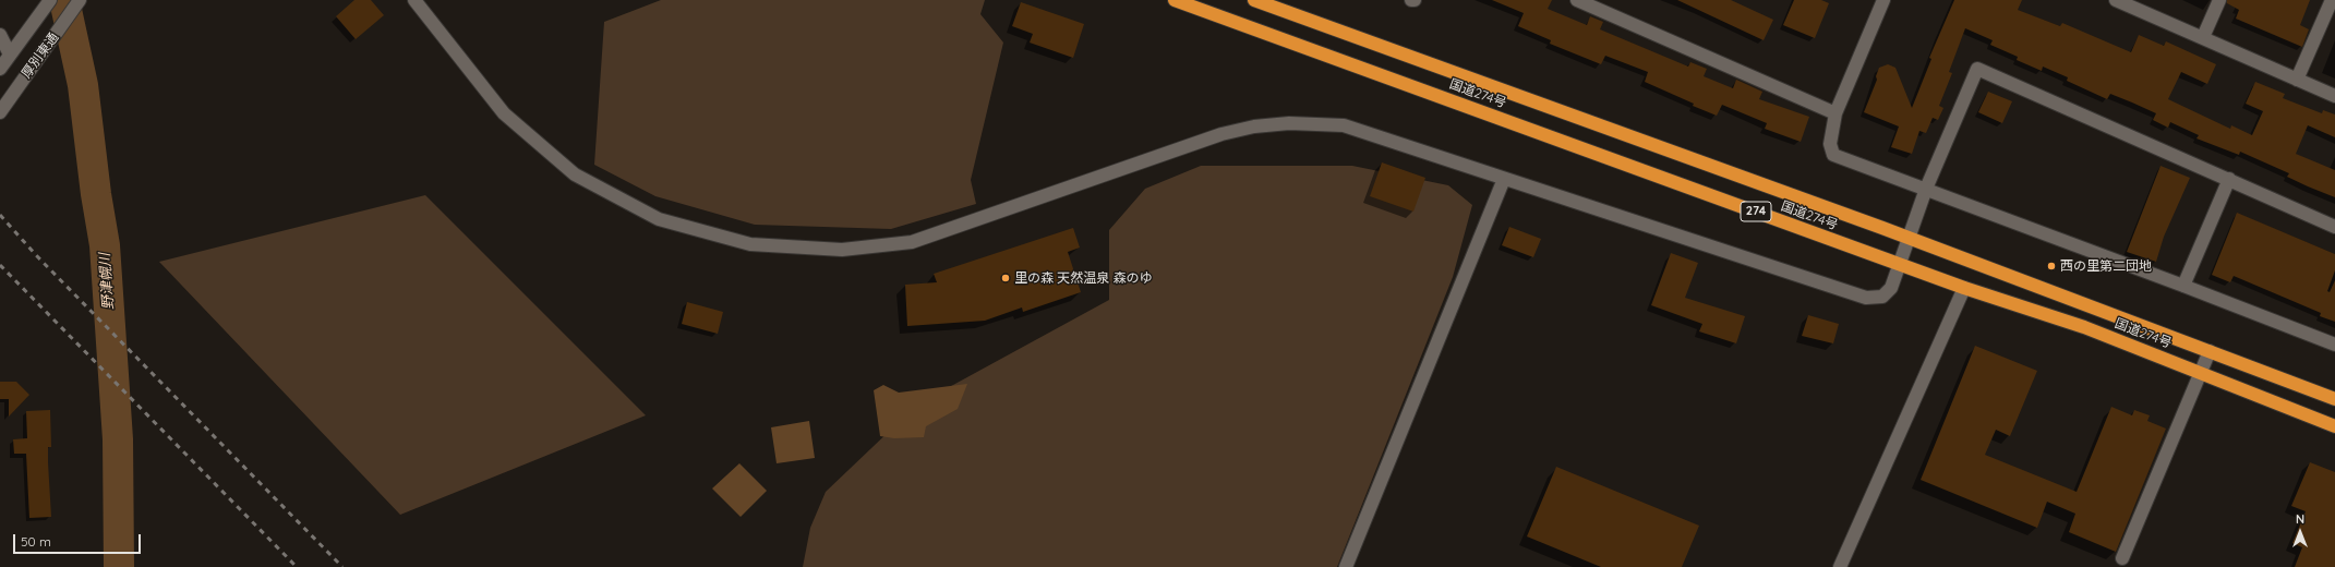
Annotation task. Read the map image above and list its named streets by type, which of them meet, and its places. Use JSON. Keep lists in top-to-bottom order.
{
  "streets": {
    "highway": ["国道274号", "274"],
    "street": ["厚別東通"]
  },
  "water": ["野津幌川"],
  "places": ["西の里第二団地", "里の森 天然温泉 森のゆ"],
  "scale_bar": "50 m",
  "north": "top"
}
